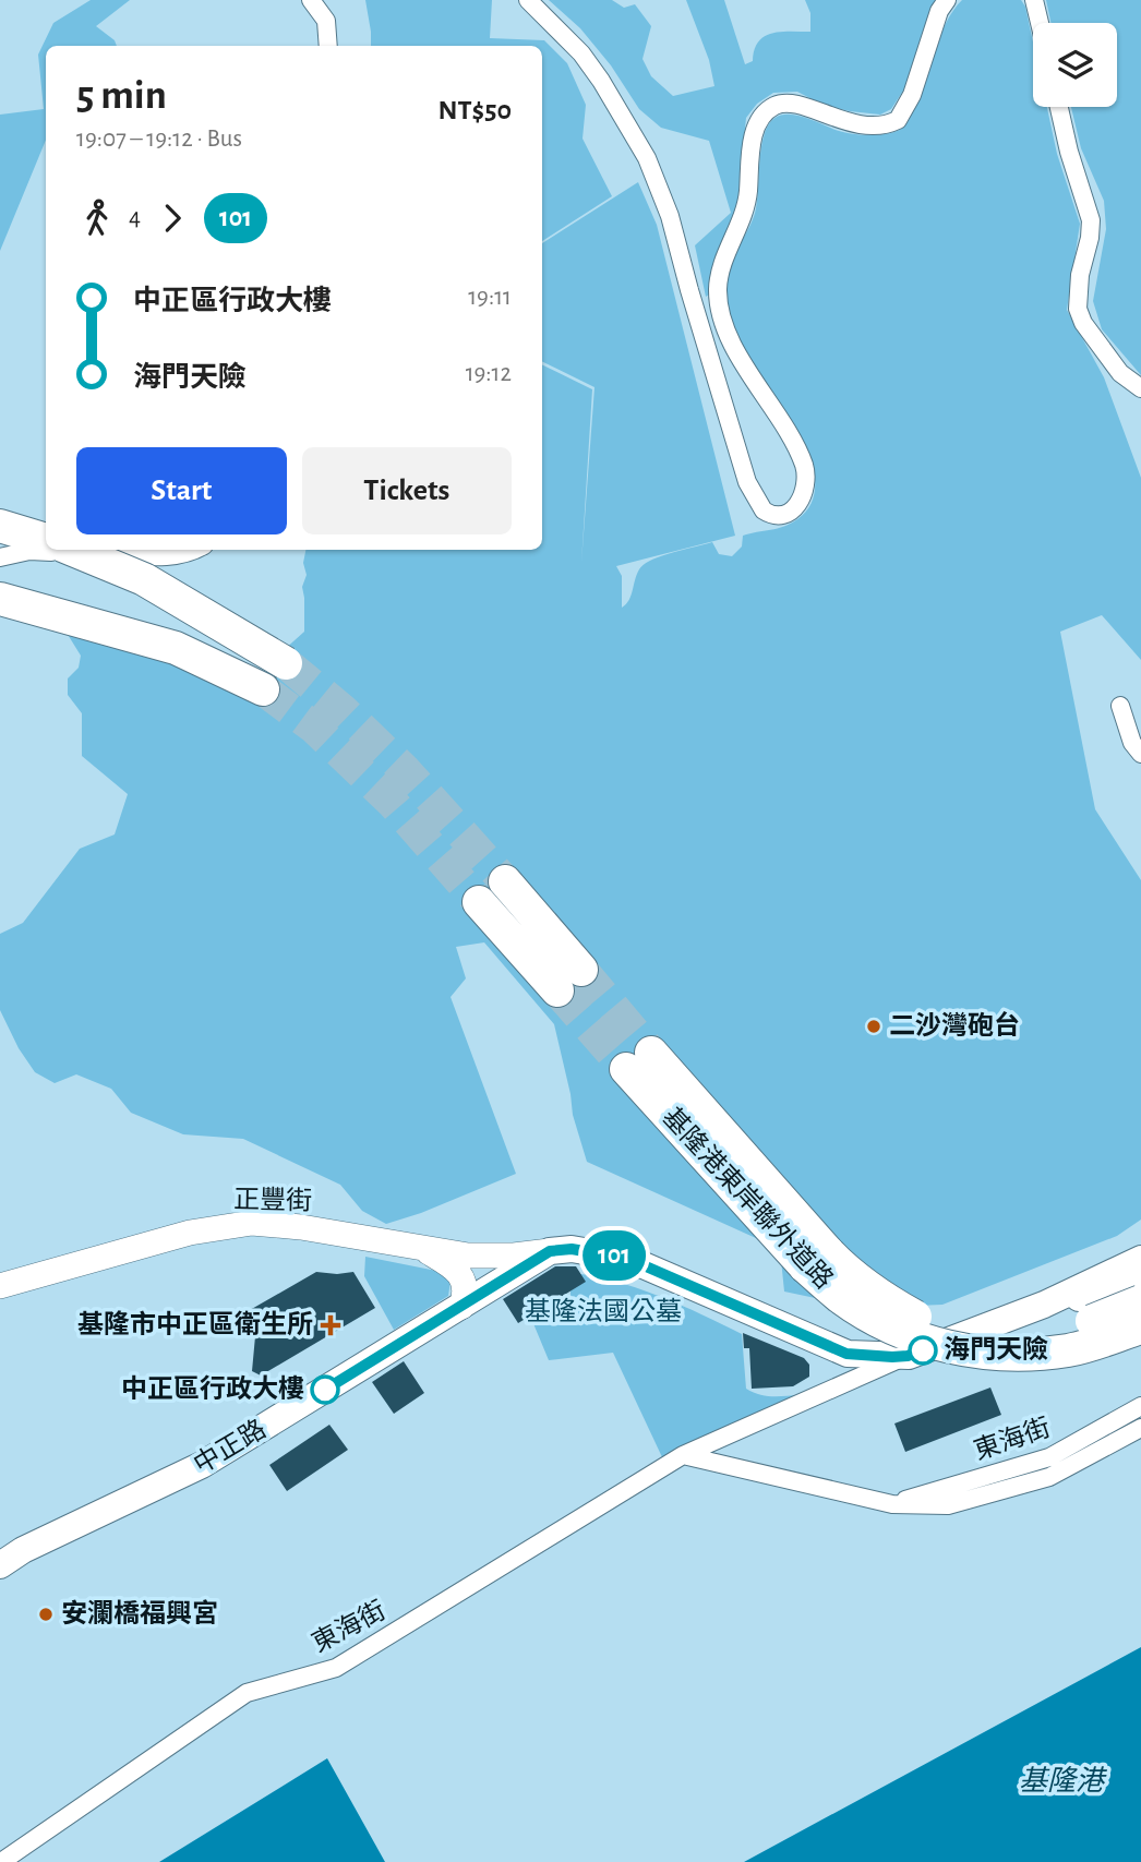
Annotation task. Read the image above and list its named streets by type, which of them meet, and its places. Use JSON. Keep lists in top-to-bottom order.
{
  "streets": {
    "highway": ["基隆港東岸聯外道路"],
    "main road": ["中正路"],
    "street": ["正豐街", "東海街"]
  },
  "crossings": [
    ["正豐街", "中正路"]
  ],
  "water": ["基隆港"],
  "parks": ["基隆法國公墓"],
  "places": {
    "other": [
      "二沙灣砲台",
      "海門天險",
      "中正區行政大樓",
      "安瀾橋福興宮"
    ],
    "health": ["基隆市中正區衛生所"]
  },
  "lines": ["bus line 101"],
  "page": {
    "on_map": "101",
    "heading": ["5 min", "19:07 – 19:12 · Bus", "NT$50"],
    "legs": ["4", "101"],
    "list": [
      {
        "name": "中正區行政大樓",
        "value": "19:11"
      },
      {
        "name": "海門天險",
        "value": "19:12"
      }
    ],
    "buttons": ["Start", "Tickets"]
  }
}
